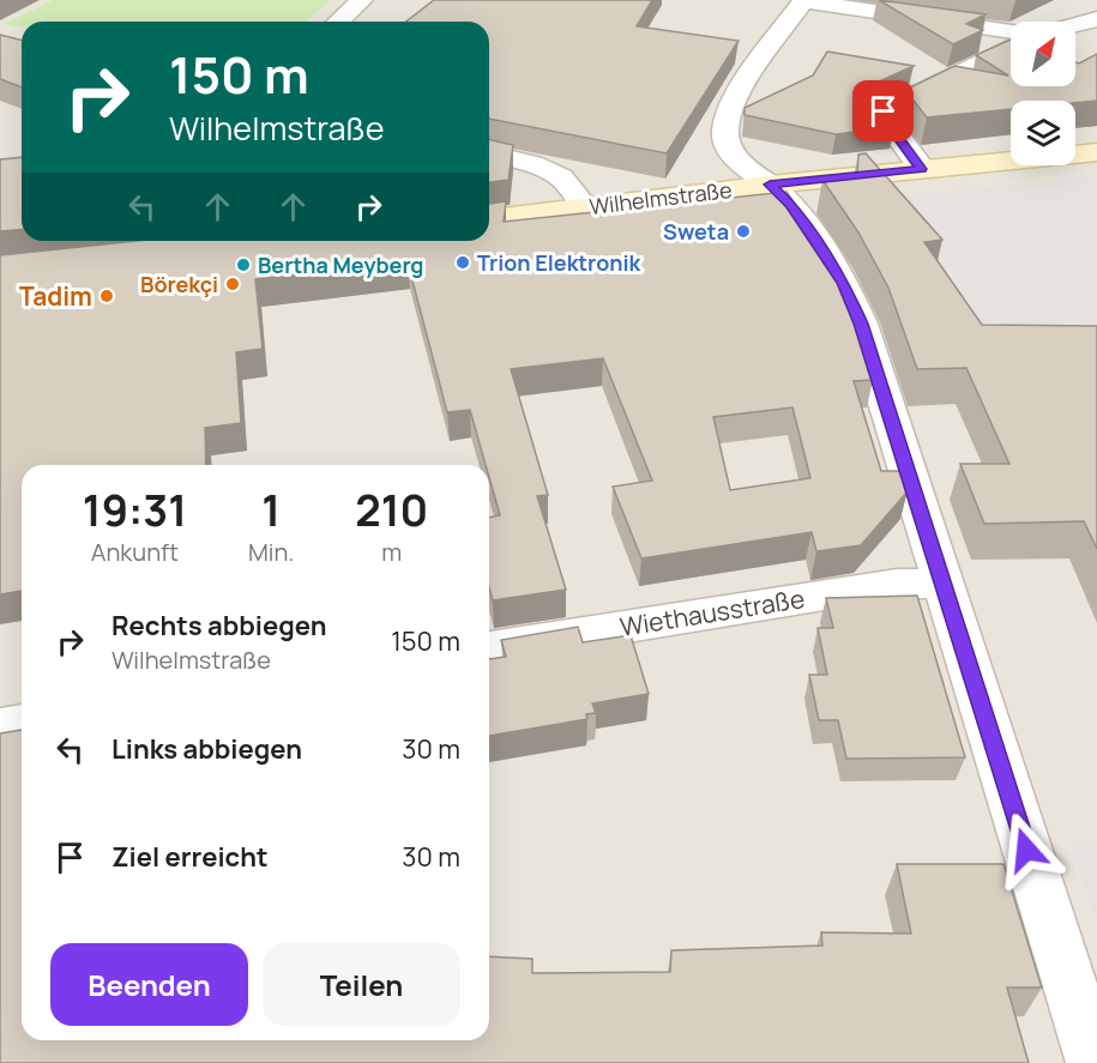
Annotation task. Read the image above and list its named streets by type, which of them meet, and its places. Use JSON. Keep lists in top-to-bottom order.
{
  "streets": {
    "main road": ["Wilhelmstraße"],
    "street": ["Wiethausstraße"]
  },
  "places": [
    "Sweta",
    "Trion Elektronik",
    "Bertha Meyberg",
    "Börekçi",
    "Tadim"
  ],
  "north": "top right",
  "page": {
    "turn": ["150 m", "Wilhelmstraße"],
    "eta": [
      "19:31",
      "Ankunft",
      "1",
      "Min.",
      "210",
      "m"
    ],
    "list": [
      {
        "name": "Rechts abbiegen",
        "note": "Wilhelmstraße",
        "value": "150 m"
      },
      {
        "name": "Links abbiegen",
        "value": "30 m"
      },
      {
        "name": "Ziel erreicht",
        "value": "30 m"
      }
    ],
    "buttons": ["Beenden", "Teilen"]
  }
}
